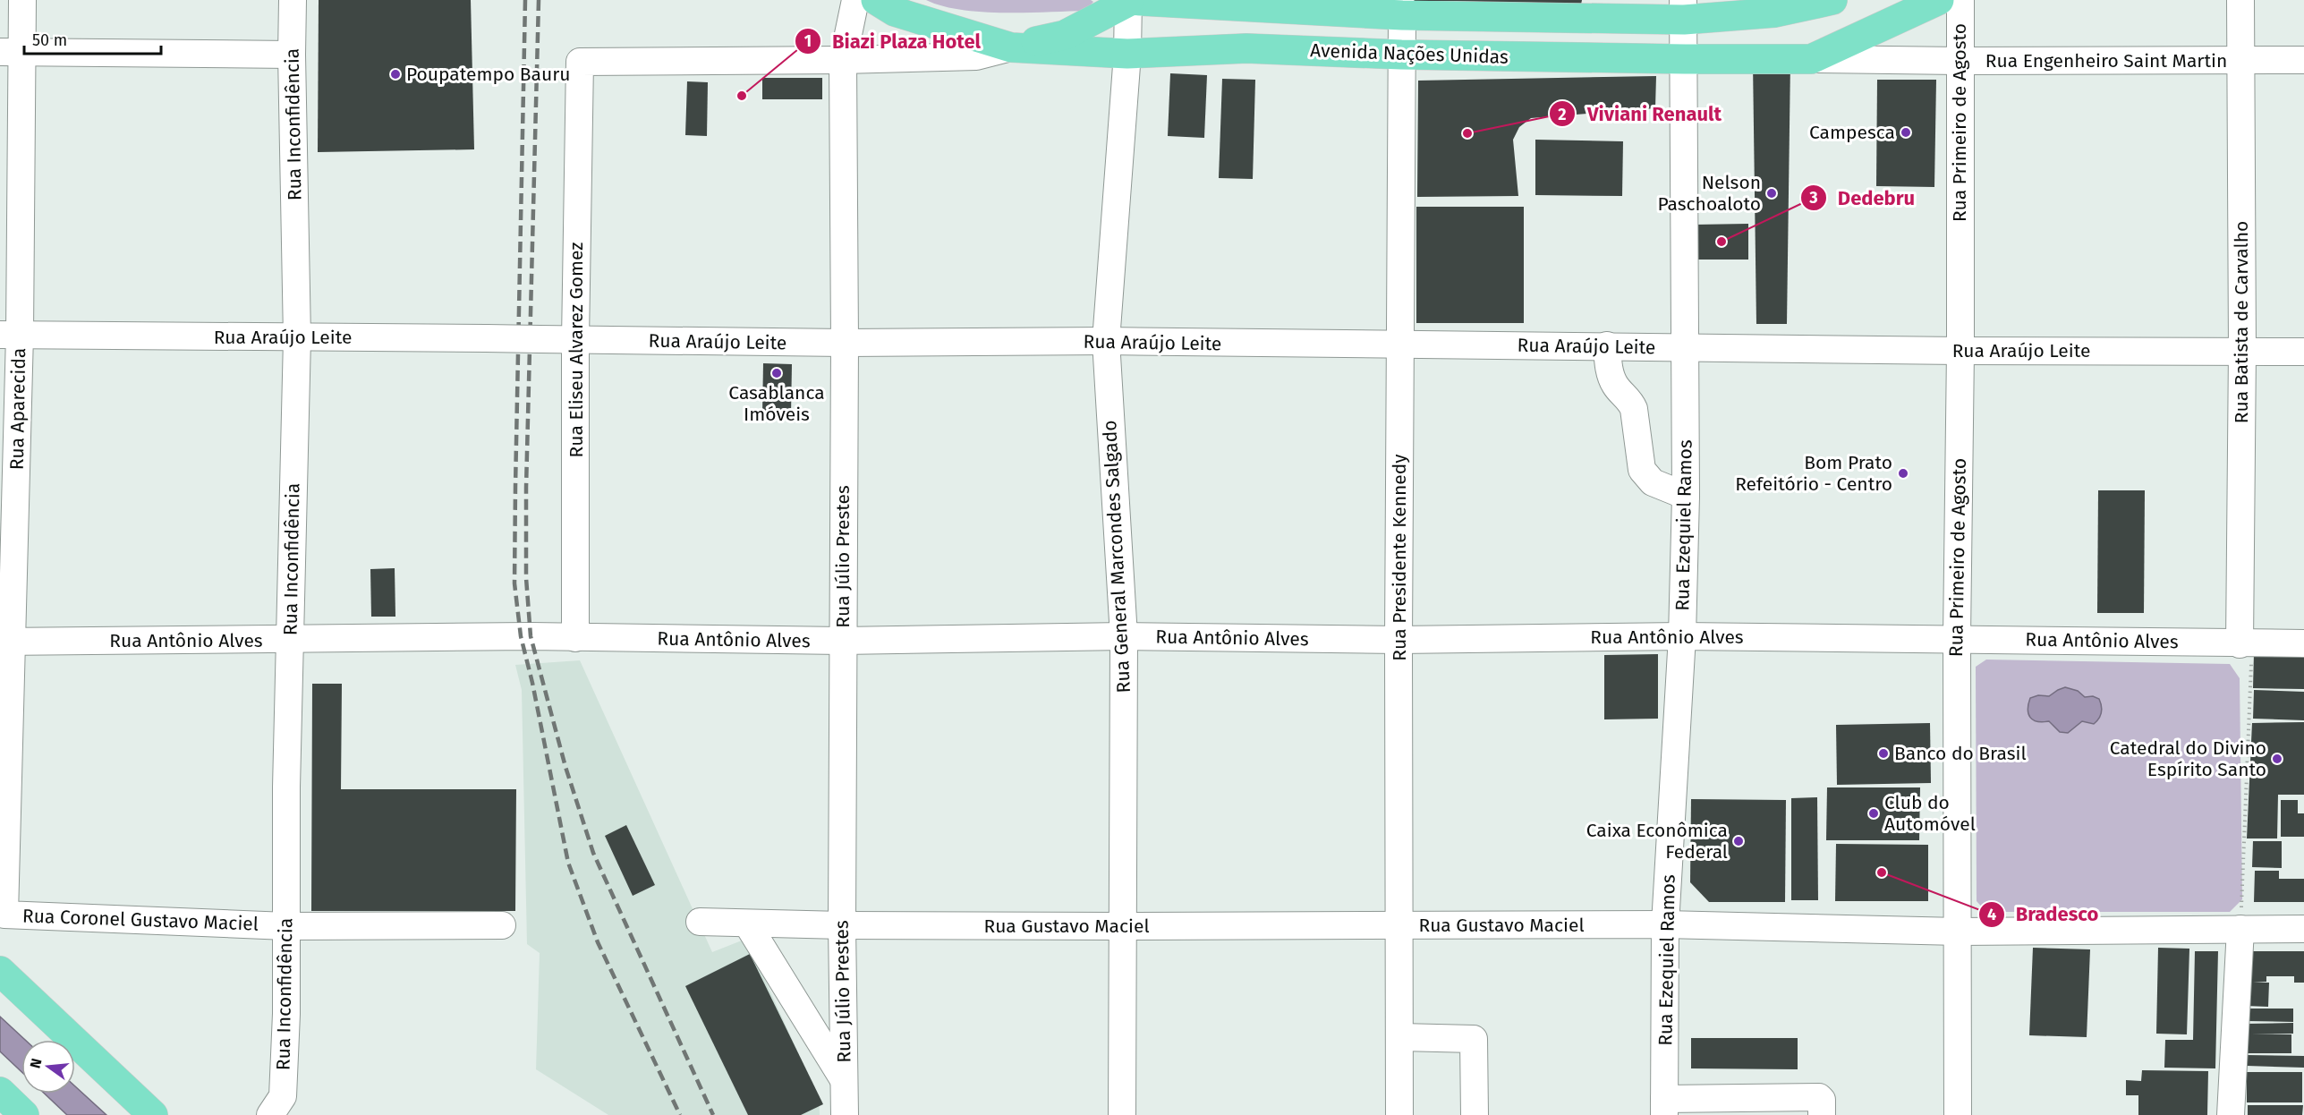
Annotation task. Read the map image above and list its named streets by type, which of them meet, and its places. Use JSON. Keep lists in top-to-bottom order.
{
  "streets": {
    "main road": ["Avenida Nações Unidas"],
    "street": [
      "Rua Engenheiro Saint Martin",
      "Rua Primeiro de Agosto",
      "Rua Inconfidência",
      "Rua Batista de Carvalho",
      "Rua Araújo Leite",
      "Rua Eliseu Alvarez Gomez",
      "Rua Aparecida",
      "Rua Ezequiel Ramos",
      "Rua Júlio Prestes",
      "Rua General Marcondes Salgado",
      "Rua Presidente Kennedy",
      "Rua Antônio Alves",
      "Rua Coronel Gustavo Maciel",
      "Rua Gustavo Maciel"
    ]
  },
  "crossings": [
    ["Avenida Nações Unidas", "Rua Engenheiro Saint Martin"],
    ["Avenida Nações Unidas", "Rua Ezequiel Ramos"],
    ["Avenida Nações Unidas", "Rua General Marcondes Salgado"],
    ["Avenida Nações Unidas", "Rua Presidente Kennedy"],
    ["Rua Engenheiro Saint Martin", "Rua Primeiro de Agosto"],
    ["Rua Engenheiro Saint Martin", "Rua Batista de Carvalho"],
    ["Rua Primeiro de Agosto", "Rua Araújo Leite"],
    ["Rua Primeiro de Agosto", "Rua Antônio Alves"],
    ["Rua Primeiro de Agosto", "Rua Gustavo Maciel"],
    ["Rua Inconfidência", "Rua Araújo Leite"],
    ["Rua Inconfidência", "Rua Antônio Alves"],
    ["Rua Inconfidência", "Rua Coronel Gustavo Maciel"],
    ["Rua Batista de Carvalho", "Rua Araújo Leite"],
    ["Rua Batista de Carvalho", "Rua Antônio Alves"],
    ["Rua Araújo Leite", "Rua Eliseu Alvarez Gomez"],
    ["Rua Araújo Leite", "Rua Aparecida"],
    ["Rua Araújo Leite", "Rua Ezequiel Ramos"],
    ["Rua Araújo Leite", "Rua Júlio Prestes"],
    ["Rua Araújo Leite", "Rua General Marcondes Salgado"],
    ["Rua Araújo Leite", "Rua Presidente Kennedy"],
    ["Rua Eliseu Alvarez Gomez", "Rua Júlio Prestes"],
    ["Rua Eliseu Alvarez Gomez", "Rua Antônio Alves"],
    ["Rua Aparecida", "Rua Antônio Alves"],
    ["Rua Aparecida", "Rua Coronel Gustavo Maciel"],
    ["Rua Ezequiel Ramos", "Rua Antônio Alves"],
    ["Rua Ezequiel Ramos", "Rua Gustavo Maciel"],
    ["Rua Júlio Prestes", "Rua Antônio Alves"],
    ["Rua Júlio Prestes", "Rua Gustavo Maciel"],
    ["Rua General Marcondes Salgado", "Rua Antônio Alves"],
    ["Rua General Marcondes Salgado", "Rua Gustavo Maciel"],
    ["Rua Presidente Kennedy", "Rua Antônio Alves"],
    ["Rua Presidente Kennedy", "Rua Gustavo Maciel"]
  ],
  "places": [
    "Poupatempo Bauru",
    "Biazi Plaza Hotel",
    "Campesca",
    "Viviani Renault",
    "Nelson Paschoaloto",
    "Dedebru",
    "Casablanca Imóveis",
    "Bom Prato Refeitório - Centro",
    "Banco do Brasil",
    "Catedral do Divino Espírito Santo",
    "Club do Automóvel",
    "Caixa Econômica Federal",
    "Bradesco"
  ],
  "scale_bar": "50 m",
  "north": "left"
}
